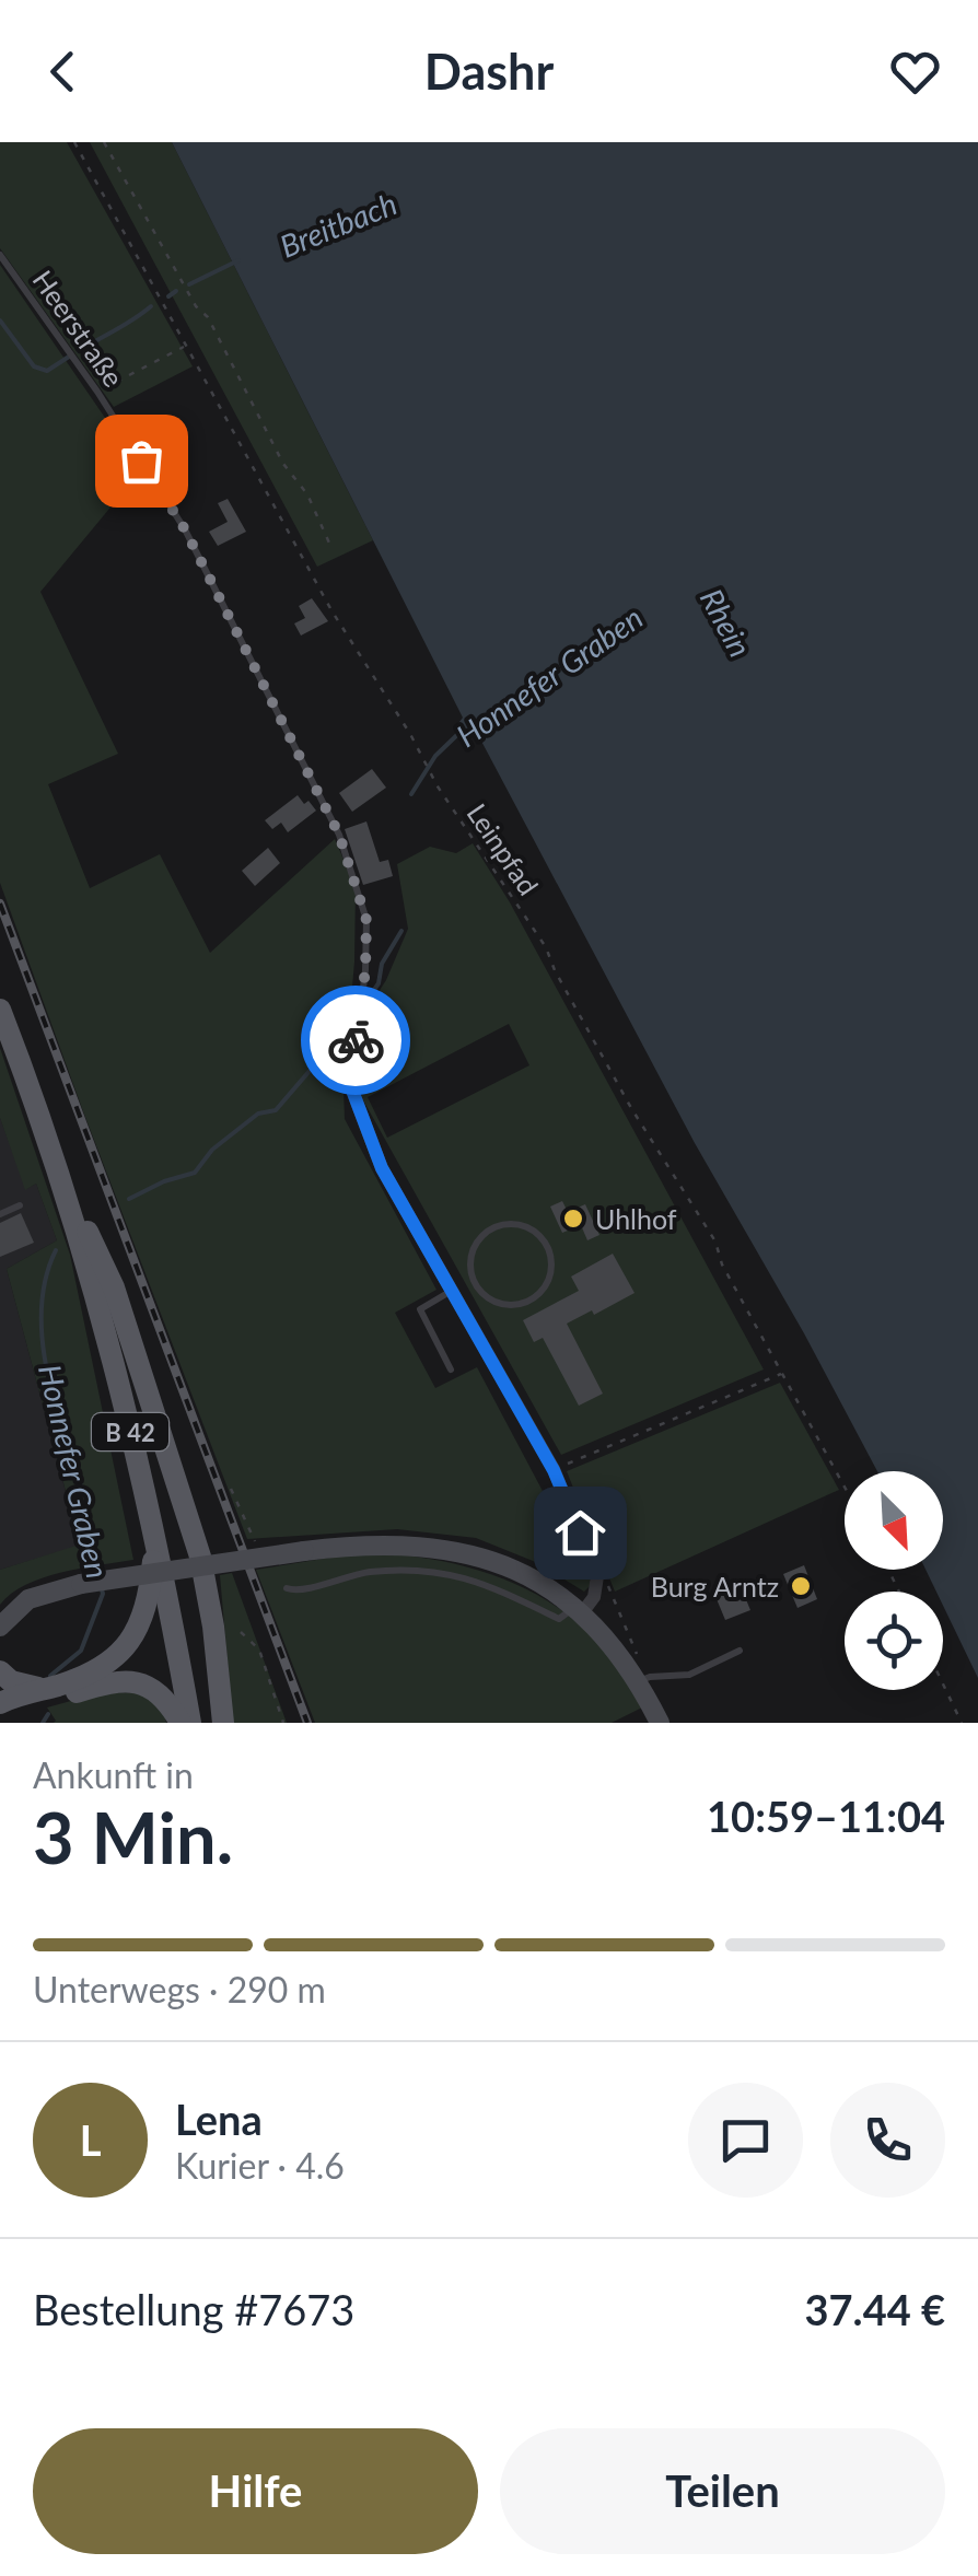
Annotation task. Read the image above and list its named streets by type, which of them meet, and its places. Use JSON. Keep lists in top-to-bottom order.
{
  "streets": {
    "main road": ["B 42"],
    "lane": ["Heerstraße"],
    "path": ["Leinpfad"]
  },
  "water": ["Breitbach", "Rhein", "Honnefer Graben"],
  "places": ["Uhlhof", "Burg Arntz"],
  "north": "bottom right",
  "page": {
    "header": "Dashr",
    "heading": ["3 Min.", "Ankunft in", "10:59–11:04"],
    "panel": [
      "Lena",
      "Kurier · 4.6",
      "Bestellung #7673",
      "37.44 €"
    ],
    "bar": "Unterwegs · 290 m",
    "round": "L",
    "buttons": ["Hilfe", "Teilen"]
  }
}
